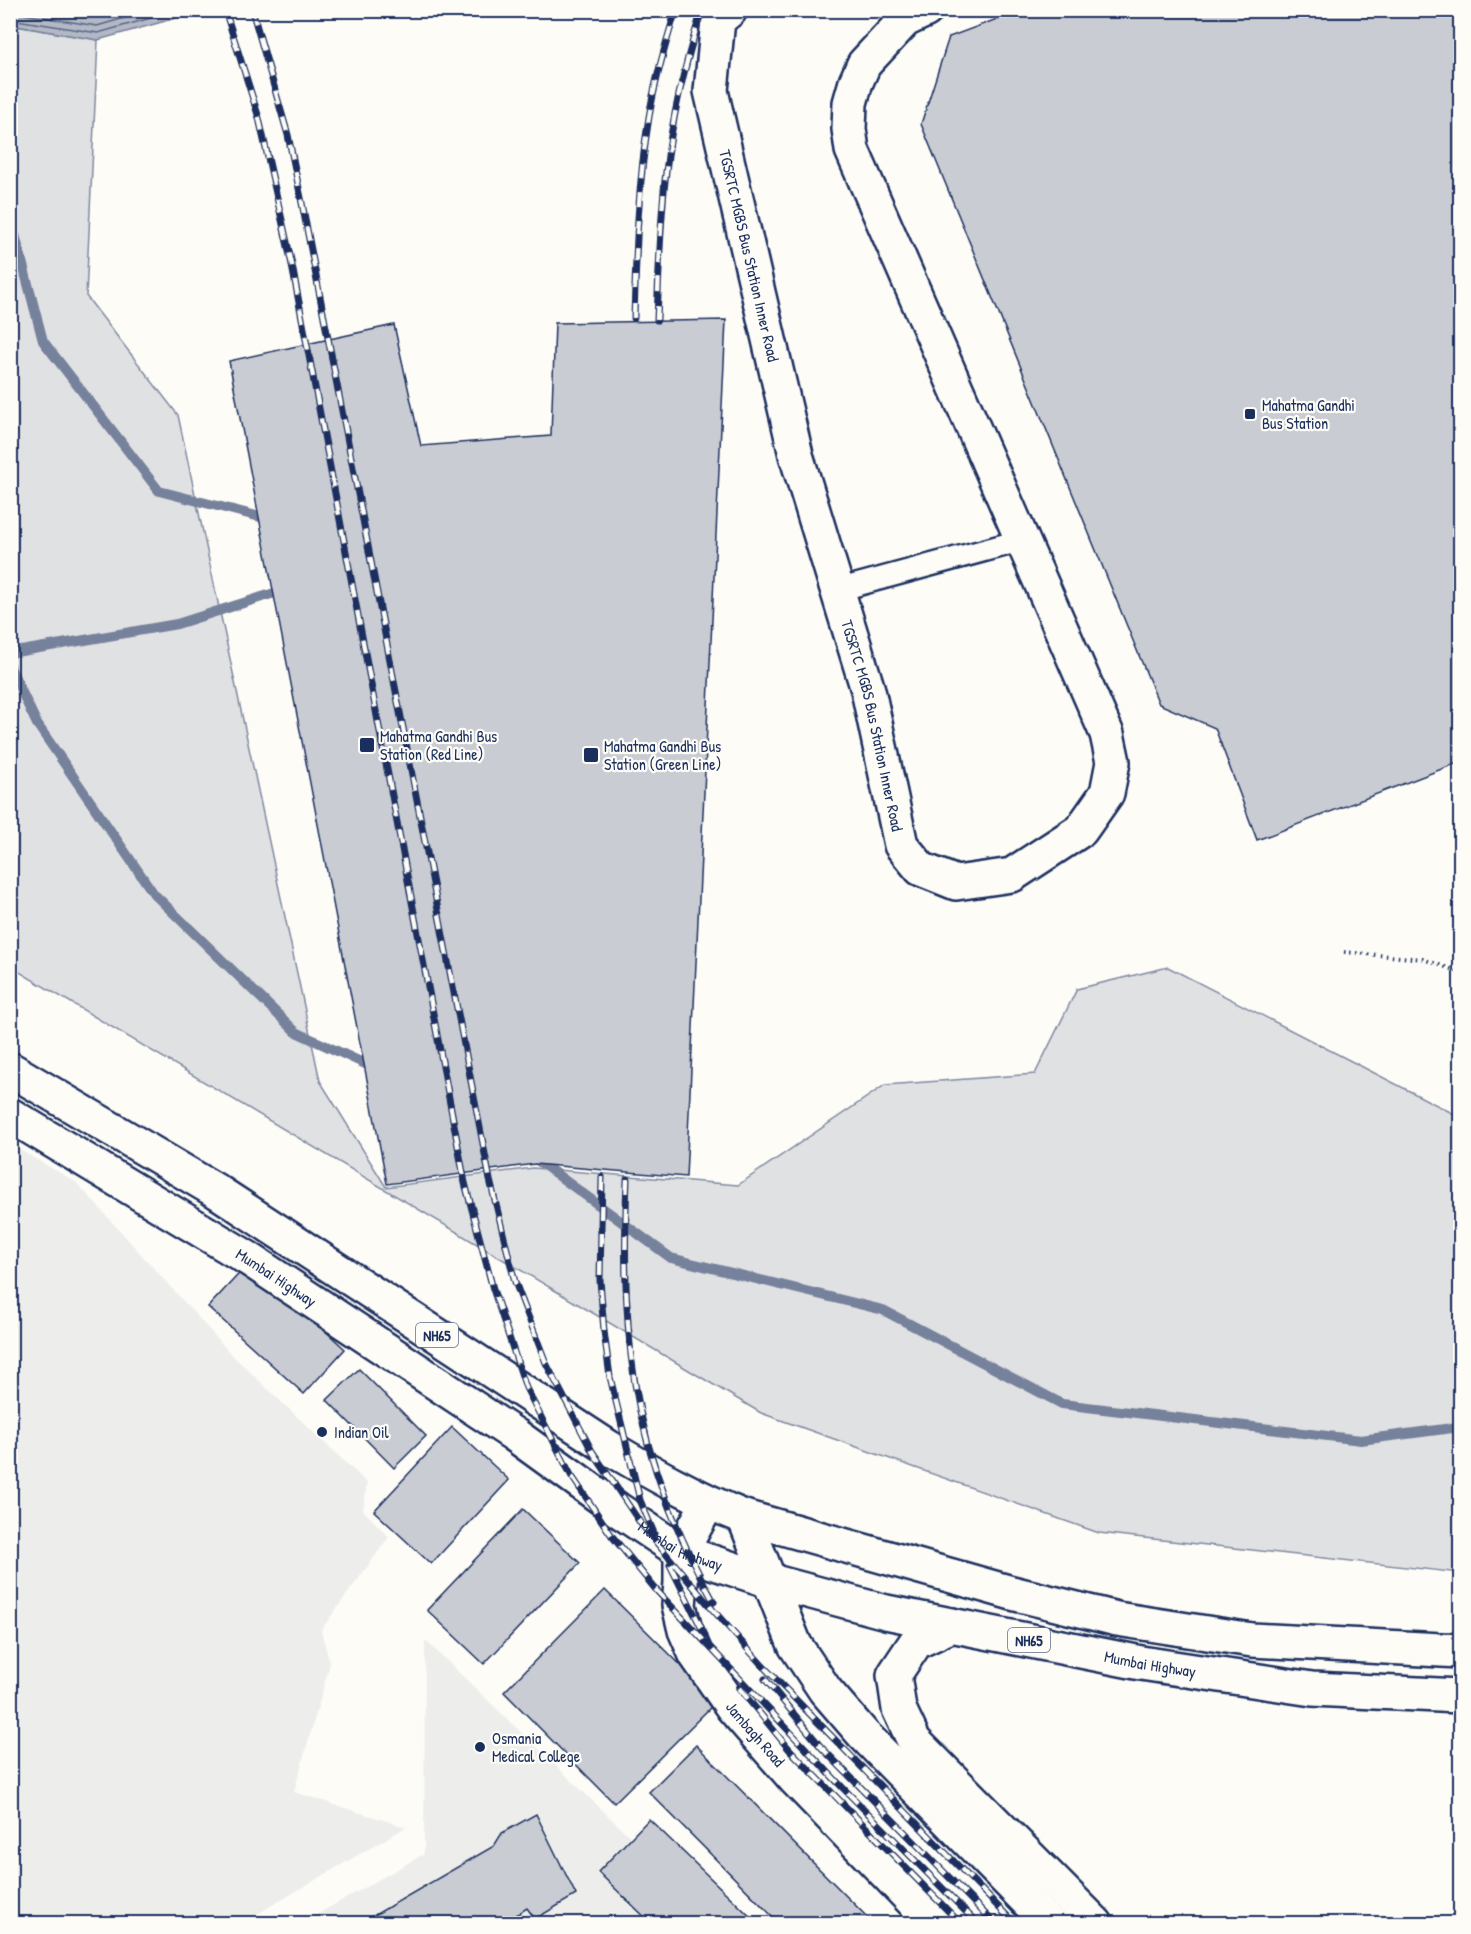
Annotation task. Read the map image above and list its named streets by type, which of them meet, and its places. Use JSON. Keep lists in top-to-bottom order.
{
  "streets": {
    "main road": [
      "TGSRTC MGBS Bus Station Inner Road",
      "Mumbai Highway",
      "NH65",
      "Jambagh Road"
    ]
  },
  "crossings": [
    ["Mumbai Highway", "Jambagh Road"],
    ["NH65", "Jambagh Road"]
  ],
  "places": {
    "transit": ["Mahatma Gandhi Bus Station", "Mahatma Gandhi Bus Station (Red Line)", "Mahatma Gandhi Bus Station (Green Line)"],
    "other": ["Indian Oil", "Osmania Medical College"]
  }
}
